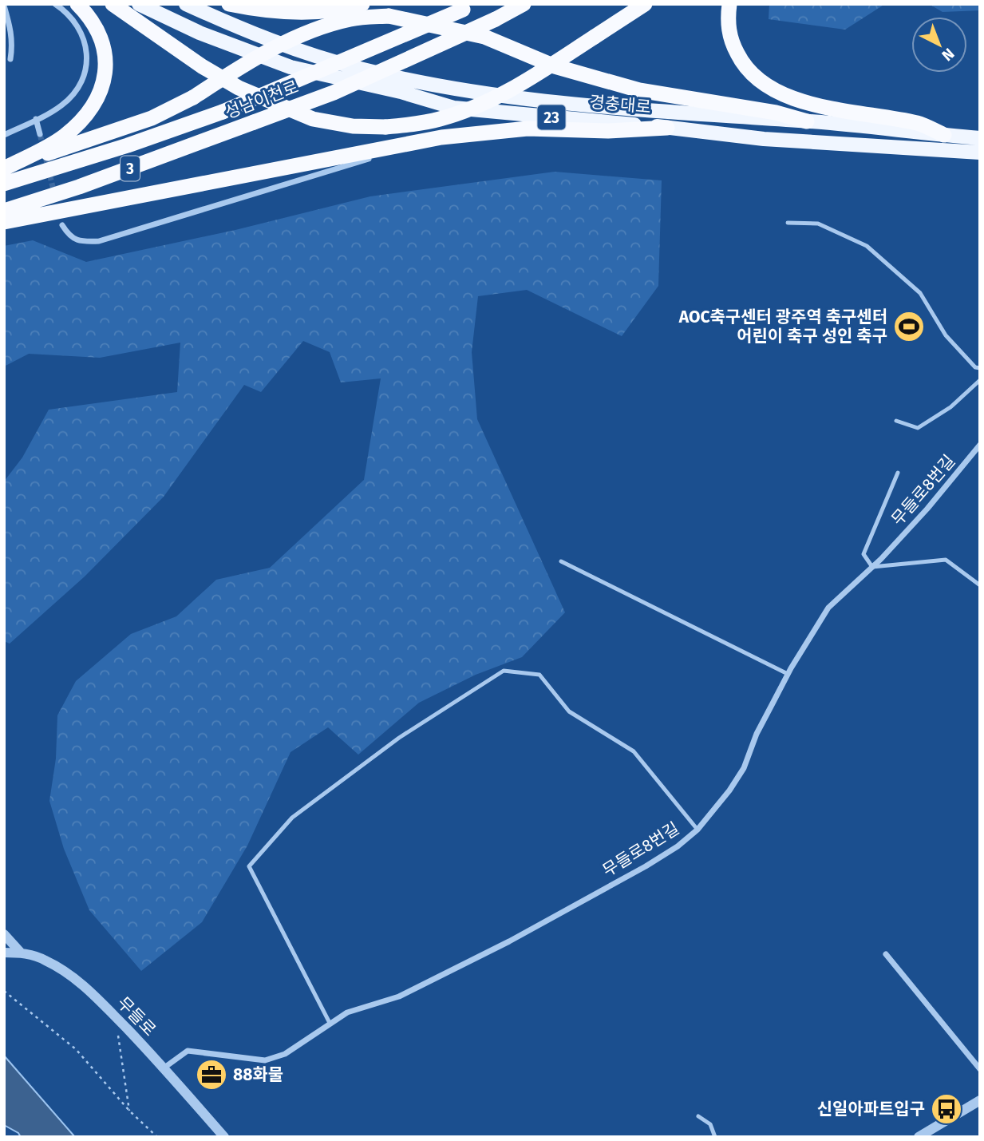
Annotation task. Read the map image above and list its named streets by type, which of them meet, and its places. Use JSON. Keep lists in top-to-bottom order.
{
  "streets": {
    "highway": ["성남이천로", "3"],
    "main road": ["경충대로", "23"],
    "street": ["무들로8번길", "무들로"]
  },
  "crossings": [
    ["무들로8번길", "무들로"]
  ],
  "places": {
    "sports": ["AOC축구센터 광주역 축구센터 어린이 축구 성인 축구"],
    "office": ["88화물"],
    "bus stop": ["신일아파트입구"]
  },
  "north": "bottom right"
}
